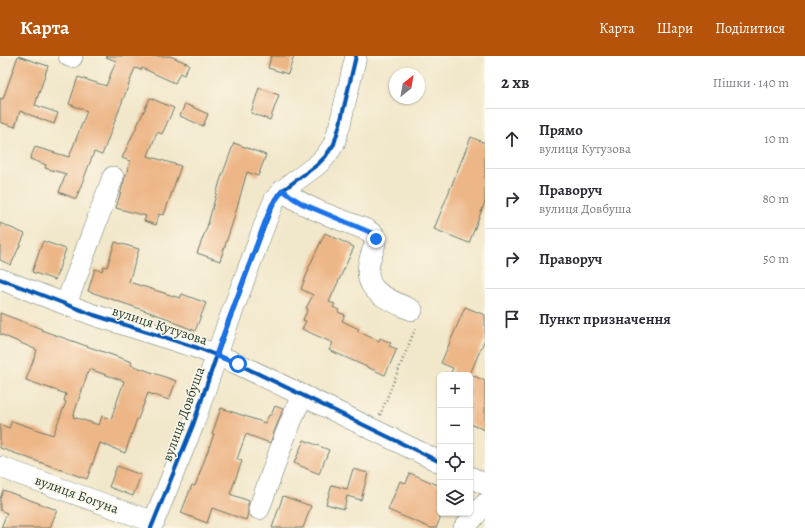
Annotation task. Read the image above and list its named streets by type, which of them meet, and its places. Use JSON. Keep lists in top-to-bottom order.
{
  "streets": {
    "street": ["вулиця Кутузова", "вулиця Довбуша", "вулиця Богуна"]
  },
  "crossings": [
    ["вулиця Кутузова", "вулиця Довбуша"],
    ["вулиця Довбуша", "вулиця Богуна"]
  ],
  "north": "top right",
  "page": {
    "header": "Карта",
    "nav": ["Карта", "Шари", "Поділитися"],
    "heading": ["2 хв", "Пішки · 140 m"],
    "list": [
      ["Прямо", "вулиця Кутузова", "10 m"],
      ["Праворуч", "вулиця Довбуша", "80 m"],
      ["Праворуч", "50 m"],
      "Пункт призначення"
    ],
    "map_buttons": ["+", "−"]
  }
}
